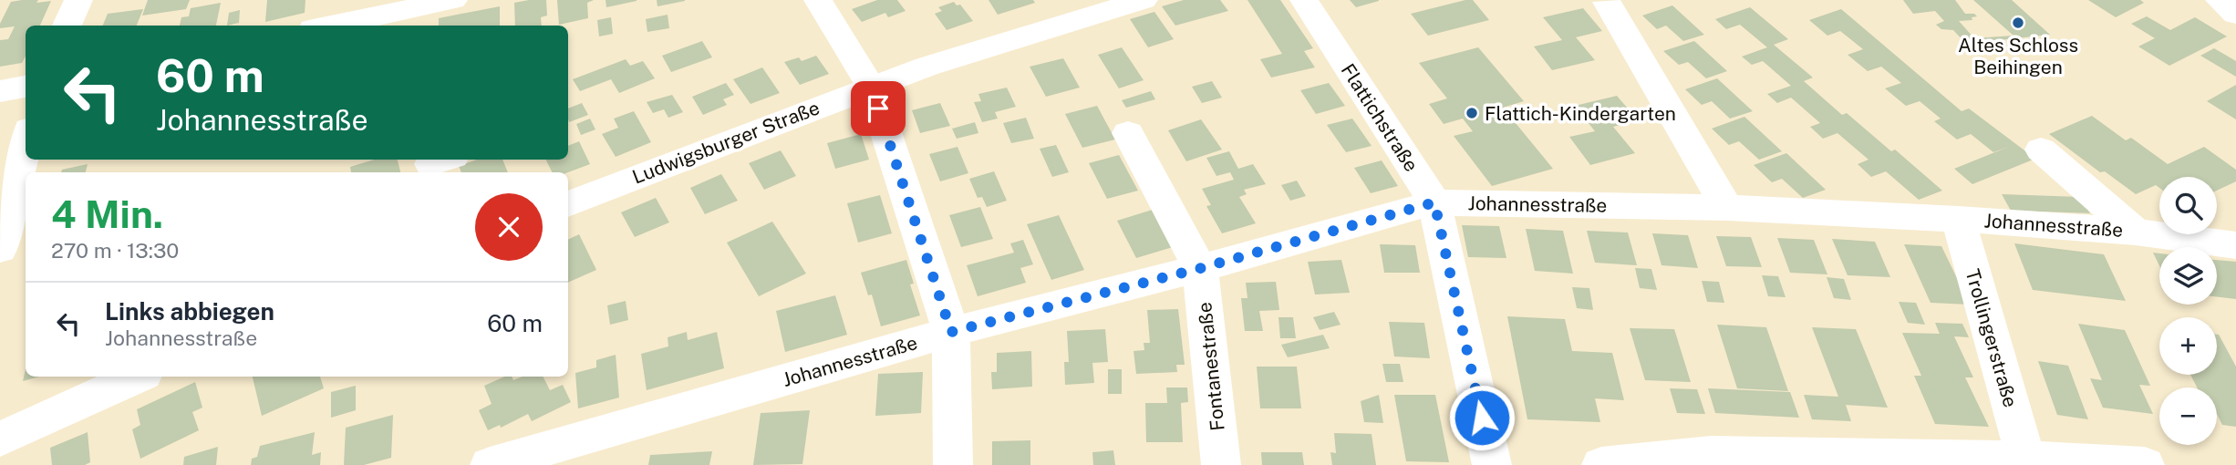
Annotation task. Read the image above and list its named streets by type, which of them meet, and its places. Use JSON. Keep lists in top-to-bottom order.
{
  "streets": {
    "street": [
      "Flattichstraße",
      "Ludwigsburger Straße",
      "Johannesstraße",
      "Trollingerstraße",
      "Fontanestraße"
    ]
  },
  "crossings": [
    ["Flattichstraße", "Johannesstraße"],
    ["Johannesstraße", "Trollingerstraße"],
    ["Johannesstraße", "Fontanestraße"]
  ],
  "places": ["Altes Schloss Beihingen", "Flattich-Kindergarten"],
  "page": {
    "turn": ["60 m", "Johannesstraße"],
    "heading": ["4 Min.", "270 m · 13:30"],
    "map_buttons": ["+", "−"],
    "list": [
      {
        "name": "Links abbiegen",
        "note": "Johannesstraße",
        "value": "60 m"
      }
    ]
  }
}
